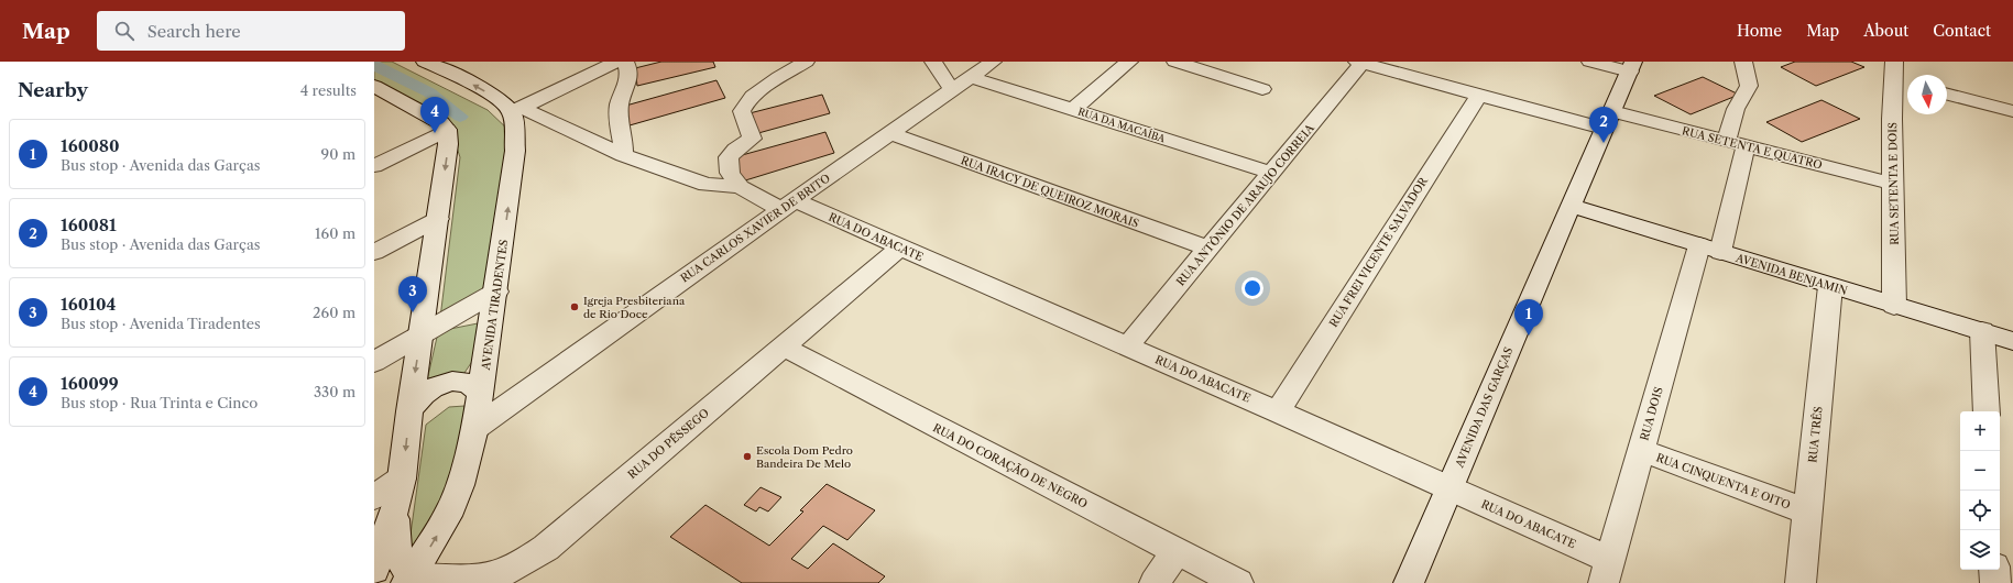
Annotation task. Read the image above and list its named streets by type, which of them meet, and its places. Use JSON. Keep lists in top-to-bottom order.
{
  "streets": {
    "street": [
      "RUA DA MACAÍBA",
      "RUA SETENTA E QUATRO",
      "RUA SETENTA E DOIS",
      "RUA IRACY DE QUEIROZ MORAIS",
      "RUA ANTÔNIO DE ARAUJO CORREIA",
      "RUA CARLOS XAVIER DE BRITO",
      "RUA DO ABACATE",
      "RUA FREI VICENTE SALVADOR",
      "AVENIDA BENJAMIN",
      "AVENIDA TIRADENTES",
      "AVENIDA DAS GARÇAS",
      "RUA DOIS",
      "RUA TRÊS",
      "RUA DO PÊSSEGO",
      "RUA DO CORAÇÃO DE NEGRO",
      "RUA CINQUENTA E OITO"
    ]
  },
  "crossings": [
    ["RUA DA MACAÍBA", "RUA ANTÔNIO DE ARAUJO CORREIA"],
    ["RUA DA MACAÍBA", "RUA CARLOS XAVIER DE BRITO"],
    ["RUA SETENTA E QUATRO", "RUA SETENTA E DOIS"],
    ["RUA SETENTA E QUATRO", "RUA ANTÔNIO DE ARAUJO CORREIA"],
    ["RUA SETENTA E QUATRO", "RUA FREI VICENTE SALVADOR"],
    ["RUA SETENTA E QUATRO", "AVENIDA DAS GARÇAS"],
    ["RUA SETENTA E QUATRO", "RUA DOIS"],
    ["RUA SETENTA E DOIS", "AVENIDA BENJAMIN"],
    ["RUA IRACY DE QUEIROZ MORAIS", "RUA ANTÔNIO DE ARAUJO CORREIA"],
    ["RUA IRACY DE QUEIROZ MORAIS", "RUA CARLOS XAVIER DE BRITO"],
    ["RUA ANTÔNIO DE ARAUJO CORREIA", "RUA DO ABACATE"],
    ["RUA CARLOS XAVIER DE BRITO", "RUA DO ABACATE"],
    ["RUA CARLOS XAVIER DE BRITO", "AVENIDA TIRADENTES"],
    ["RUA DO ABACATE", "RUA FREI VICENTE SALVADOR"],
    ["RUA DO ABACATE", "AVENIDA DAS GARÇAS"],
    ["RUA DO ABACATE", "RUA DOIS"],
    ["RUA DO ABACATE", "RUA DO PÊSSEGO"],
    ["AVENIDA BENJAMIN", "AVENIDA DAS GARÇAS"],
    ["AVENIDA BENJAMIN", "RUA DOIS"],
    ["AVENIDA BENJAMIN", "RUA TRÊS"],
    ["AVENIDA TIRADENTES", "RUA DO PÊSSEGO"],
    ["RUA DOIS", "RUA CINQUENTA E OITO"],
    ["RUA TRÊS", "RUA CINQUENTA E OITO"],
    ["RUA DO PÊSSEGO", "RUA DO CORAÇÃO DE NEGRO"]
  ],
  "places": ["Igreja Presbiteriana de Rio Doce", "Escola Dom Pedro Bandeira De Melo"],
  "north": "bottom",
  "page": {
    "header": "Map",
    "search": "Search here",
    "nav": [
      "Home",
      "Map",
      "About",
      "Contact"
    ],
    "heading": ["Nearby", "4 results"],
    "pins": [
      "4",
      "2",
      "3",
      "1"
    ],
    "list": [
      {
        "mark": "1",
        "name": "160080",
        "note": "Bus stop · Avenida das Garças",
        "value": "90 m"
      },
      {
        "mark": "2",
        "name": "160081",
        "note": "Bus stop · Avenida das Garças",
        "value": "160 m"
      },
      {
        "mark": "3",
        "name": "160104",
        "note": "Bus stop · Avenida Tiradentes",
        "value": "260 m"
      },
      {
        "mark": "4",
        "name": "160099",
        "note": "Bus stop · Rua Trinta e Cinco",
        "value": "330 m"
      }
    ],
    "map_buttons": ["+", "−"]
  }
}
